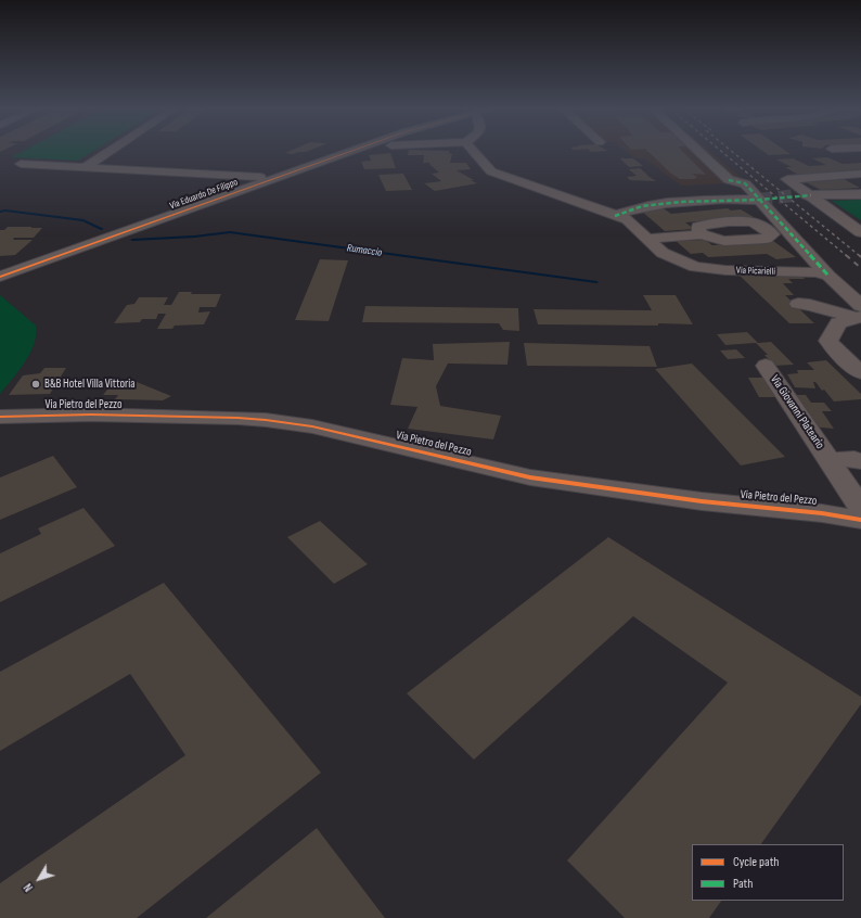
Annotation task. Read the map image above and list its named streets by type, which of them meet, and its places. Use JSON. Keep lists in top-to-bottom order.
{
  "streets": {
    "street": [
      "Via Eduardo De Filippo",
      "Via Picarielli",
      "Via Pietro del Pezzo",
      "Via Giovanni Plateario"
    ]
  },
  "water": ["Rumaccio"],
  "places": ["B&B Hotel Villa Vittoria"],
  "legend": ["Cycle path", "Path"],
  "north": "bottom left"
}
